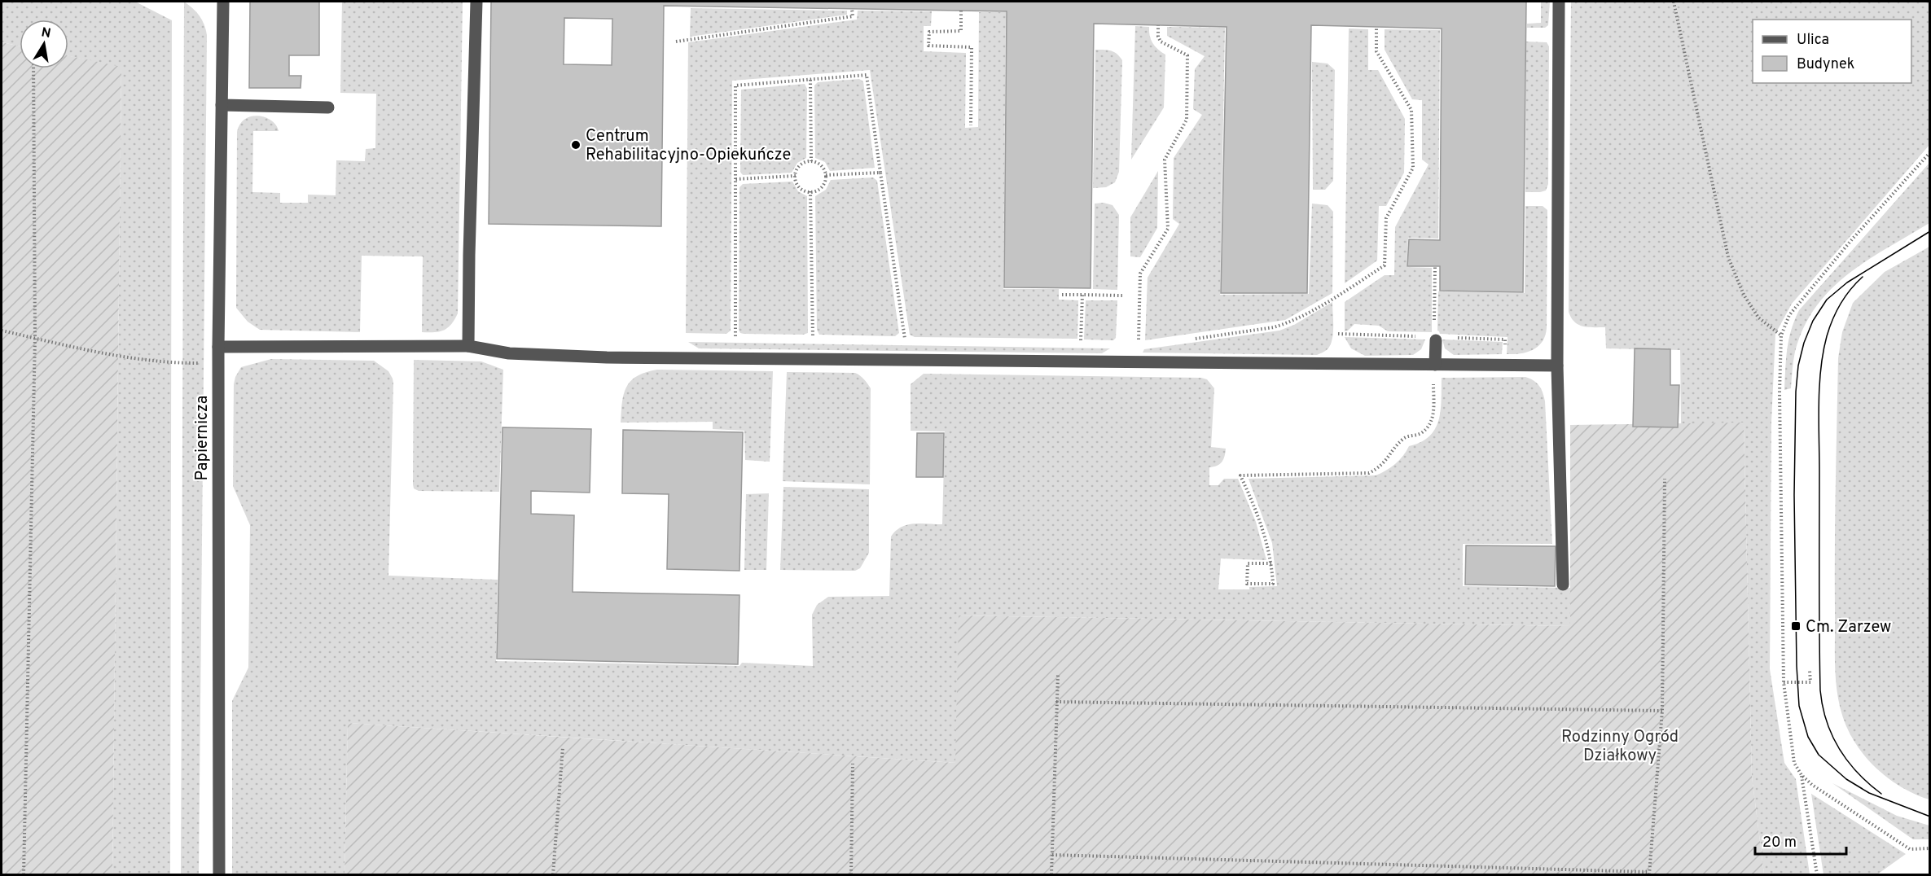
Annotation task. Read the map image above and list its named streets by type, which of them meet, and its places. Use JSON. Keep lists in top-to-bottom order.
{
  "streets": {
    "street": ["Papiernicza"]
  },
  "parks": ["Rodzinny Ogród Działkowy"],
  "places": {
    "other": ["Centrum Rehabilitacyjno-Opiekuńcze"],
    "transit": ["Cm. Zarzew"]
  },
  "legend": ["Ulica", "Budynek"],
  "scale_bar": "20 m",
  "north": "top"
}
